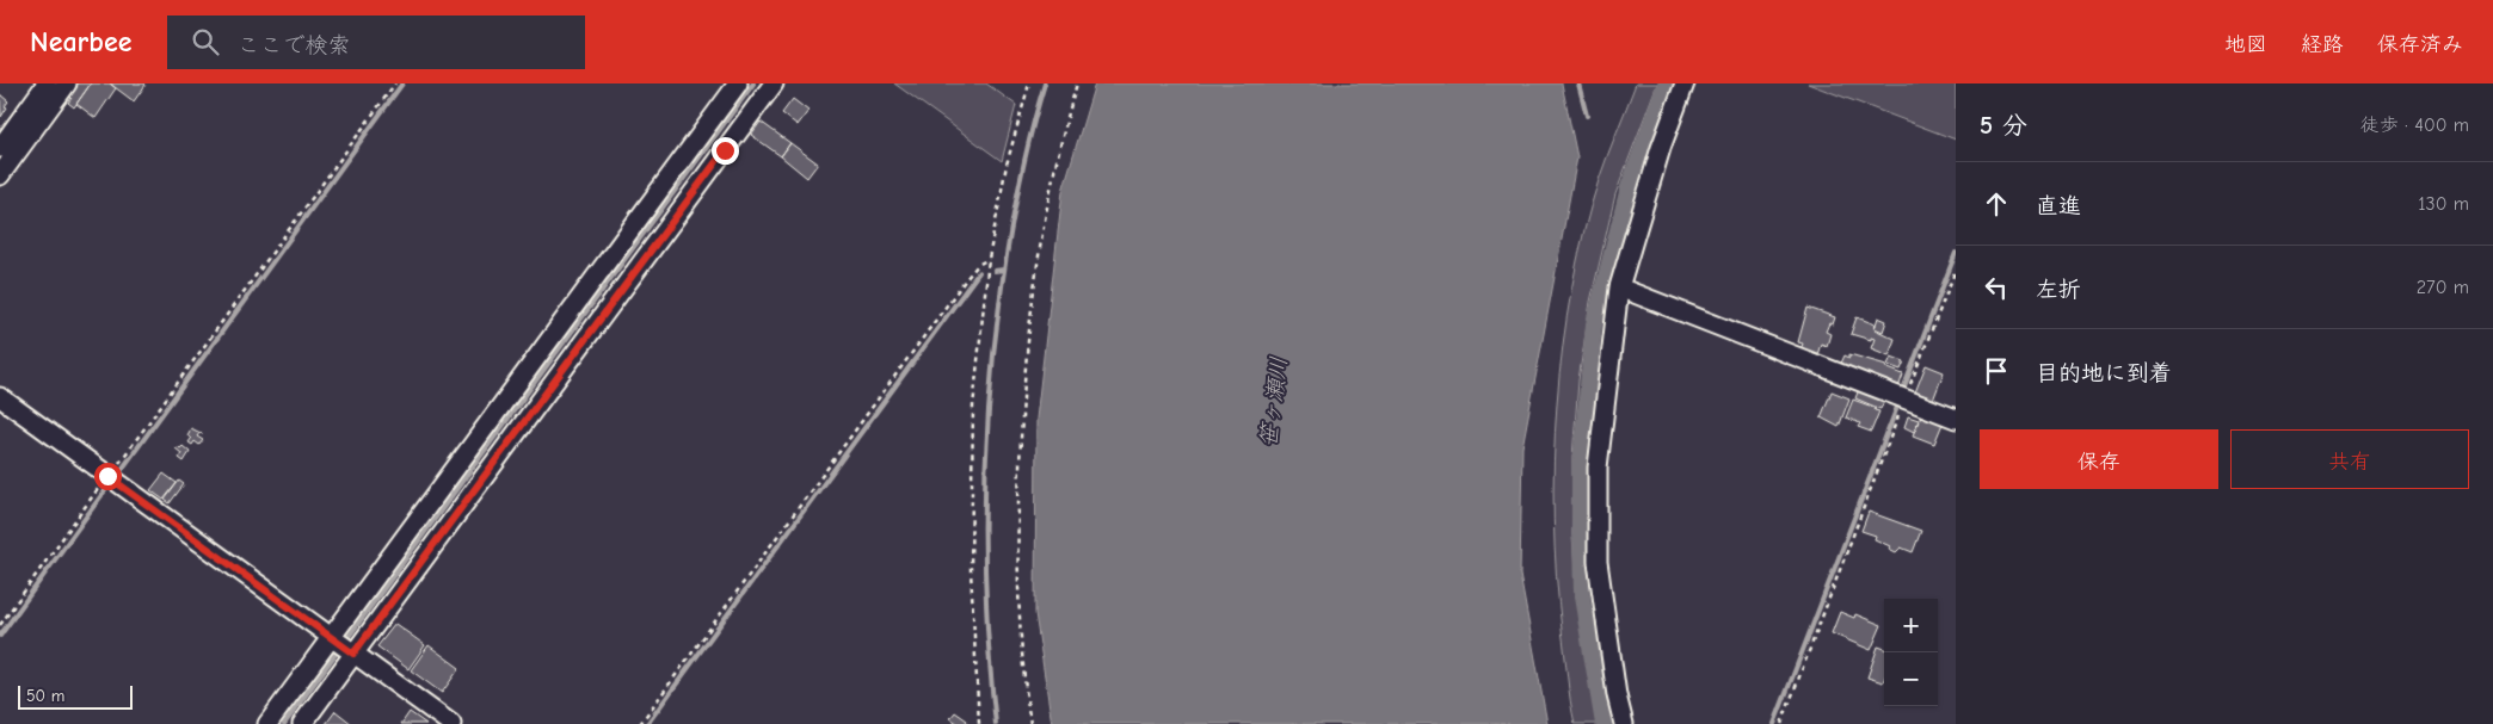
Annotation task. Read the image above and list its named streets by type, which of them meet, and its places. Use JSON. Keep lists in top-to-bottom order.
{
  "water": ["笹ヶ瀬川"],
  "scale_bar": "50 m",
  "page": {
    "header": "Nearbee",
    "search": "ここで検索",
    "nav": ["地図", "経路", "保存済み"],
    "heading": ["5 分", "徒歩 · 400 m"],
    "list": [
      ["直進", "130 m"],
      ["左折", "270 m"],
      "目的地に到着"
    ],
    "buttons": ["保存", "共有"],
    "map_buttons": ["+", "−"],
    "scale": "50 m"
  }
}
